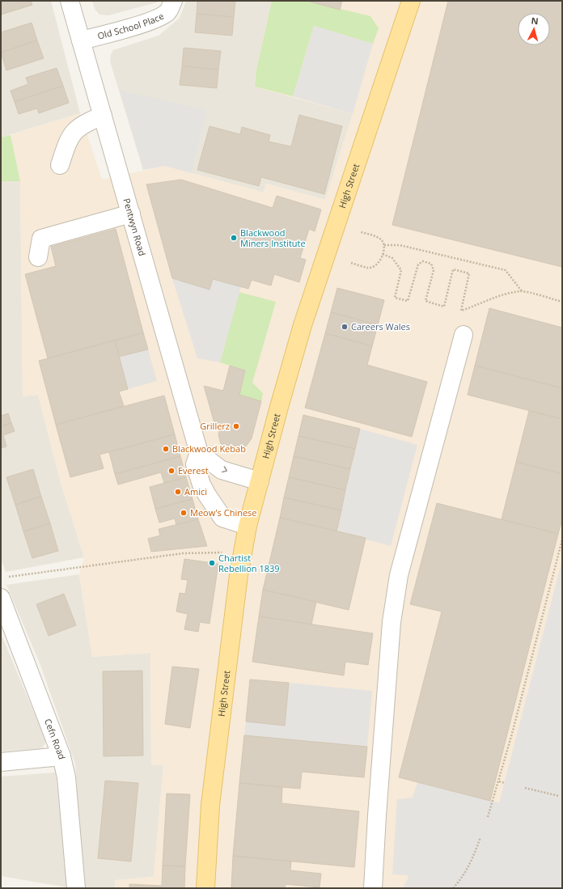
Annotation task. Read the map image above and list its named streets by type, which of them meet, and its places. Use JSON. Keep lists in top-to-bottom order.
{
  "streets": {
    "main road": ["High Street"],
    "street": ["Old School Place", "Pentwyn Road", "Cefn Road"]
  },
  "crossings": [
    ["Old School Place", "Pentwyn Road"],
    ["High Street", "Pentwyn Road"]
  ],
  "places": [
    "Blackwood Miners Institute",
    "Careers Wales",
    "Grillerz",
    "Blackwood Kebab",
    "Everest",
    "Amici",
    "Meow's Chinese",
    "Chartist Rebellion 1839"
  ],
  "north": "top"
}
